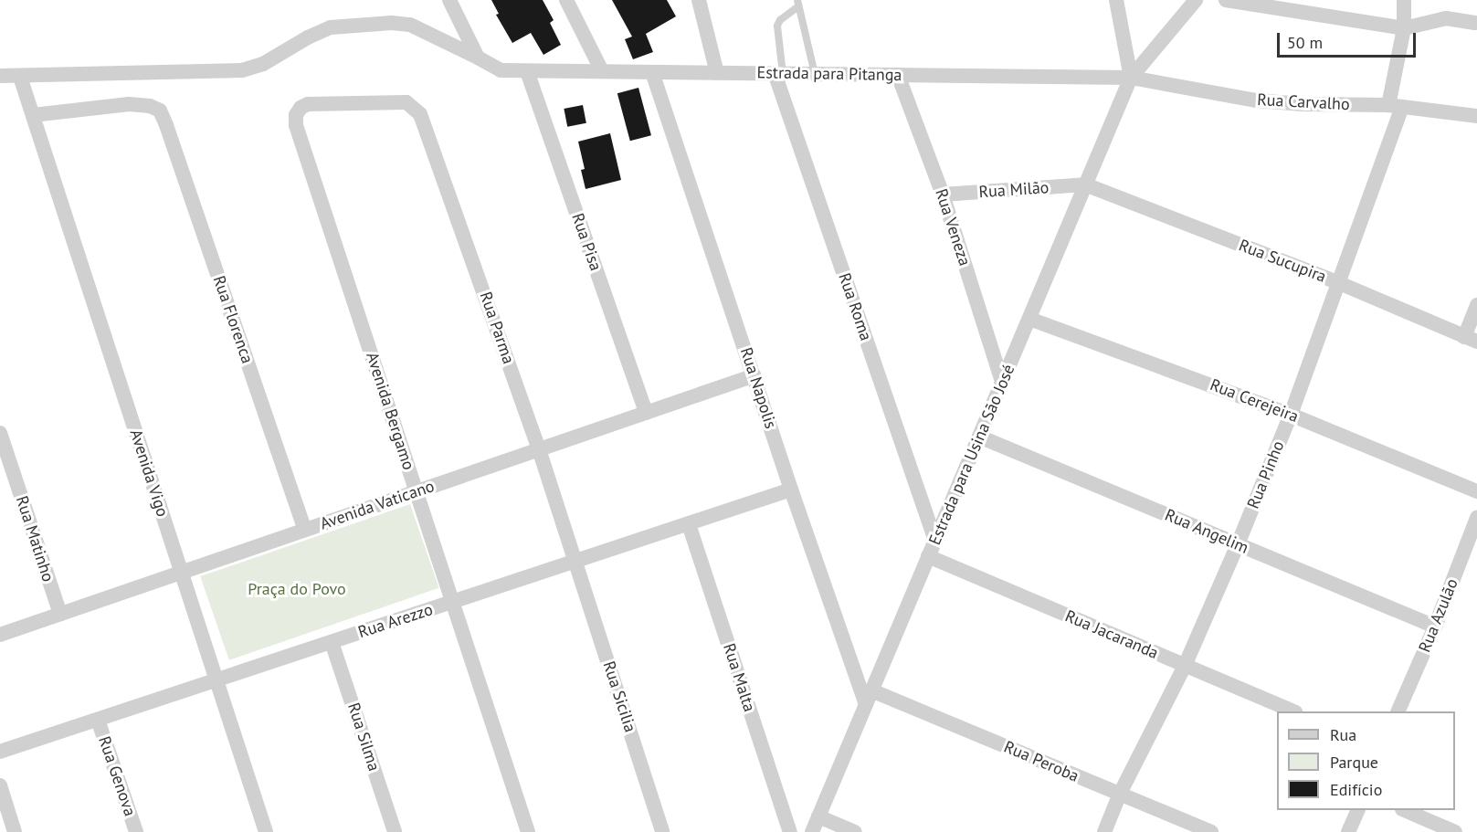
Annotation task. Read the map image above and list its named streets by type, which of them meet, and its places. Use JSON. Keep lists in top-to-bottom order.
{
  "streets": {
    "street": [
      "Estrada para Pitanga",
      "Rua Carvalho",
      "Rua Milão",
      "Rua Veneza",
      "Rua Pisa",
      "Rua Sucupira",
      "Rua Roma",
      "Rua Florenca",
      "Rua Parma",
      "Rua Napolis",
      "Rua Cerejeira",
      "Avenida Bergamo",
      "Estrada para Usina São José",
      "Avenida Vigo",
      "Rua Pinho",
      "Avenida Vaticano",
      "Rua Angelim",
      "Rua Matinho",
      "Rua Azulão",
      "Rua Arezzo",
      "Rua Jacaranda",
      "Rua Malta",
      "Rua Sicilia",
      "Rua Silma",
      "Rua Peroba",
      "Rua Genova"
    ]
  },
  "crossings": [
    ["Estrada para Pitanga", "Rua Carvalho"],
    ["Estrada para Pitanga", "Rua Veneza"],
    ["Estrada para Pitanga", "Rua Pisa"],
    ["Estrada para Pitanga", "Rua Roma"],
    ["Estrada para Pitanga", "Rua Napolis"],
    ["Estrada para Pitanga", "Estrada para Usina São José"],
    ["Estrada para Pitanga", "Avenida Vigo"],
    ["Rua Carvalho", "Estrada para Usina São José"],
    ["Rua Carvalho", "Rua Pinho"],
    ["Rua Milão", "Rua Veneza"],
    ["Rua Milão", "Rua Sucupira"],
    ["Rua Milão", "Estrada para Usina São José"],
    ["Rua Veneza", "Estrada para Usina São José"],
    ["Rua Pisa", "Avenida Vaticano"],
    ["Rua Sucupira", "Estrada para Usina São José"],
    ["Rua Sucupira", "Rua Pinho"],
    ["Rua Roma", "Estrada para Usina São José"],
    ["Rua Florenca", "Avenida Vigo"],
    ["Rua Florenca", "Avenida Vaticano"],
    ["Rua Parma", "Avenida Bergamo"],
    ["Rua Parma", "Avenida Vaticano"],
    ["Rua Parma", "Rua Arezzo"],
    ["Rua Parma", "Rua Sicilia"],
    ["Rua Napolis", "Estrada para Usina São José"],
    ["Rua Napolis", "Avenida Vaticano"],
    ["Rua Napolis", "Rua Arezzo"],
    ["Rua Napolis", "Rua Peroba"],
    ["Rua Cerejeira", "Estrada para Usina São José"],
    ["Rua Cerejeira", "Rua Pinho"],
    ["Avenida Bergamo", "Avenida Vaticano"],
    ["Avenida Bergamo", "Rua Arezzo"],
    ["Estrada para Usina São José", "Rua Angelim"],
    ["Estrada para Usina São José", "Rua Jacaranda"],
    ["Estrada para Usina São José", "Rua Peroba"],
    ["Avenida Vigo", "Avenida Vaticano"],
    ["Avenida Vigo", "Rua Arezzo"],
    ["Rua Pinho", "Rua Angelim"],
    ["Rua Pinho", "Rua Jacaranda"],
    ["Rua Pinho", "Rua Peroba"],
    ["Avenida Vaticano", "Rua Matinho"],
    ["Rua Angelim", "Rua Azulão"],
    ["Rua Arezzo", "Rua Malta"],
    ["Rua Arezzo", "Rua Sicilia"],
    ["Rua Arezzo", "Rua Silma"],
    ["Rua Arezzo", "Rua Genova"]
  ],
  "parks": ["Praça do Povo"],
  "legend": ["Rua", "Parque", "Edifício"],
  "scale_bar": "50 m"
}
